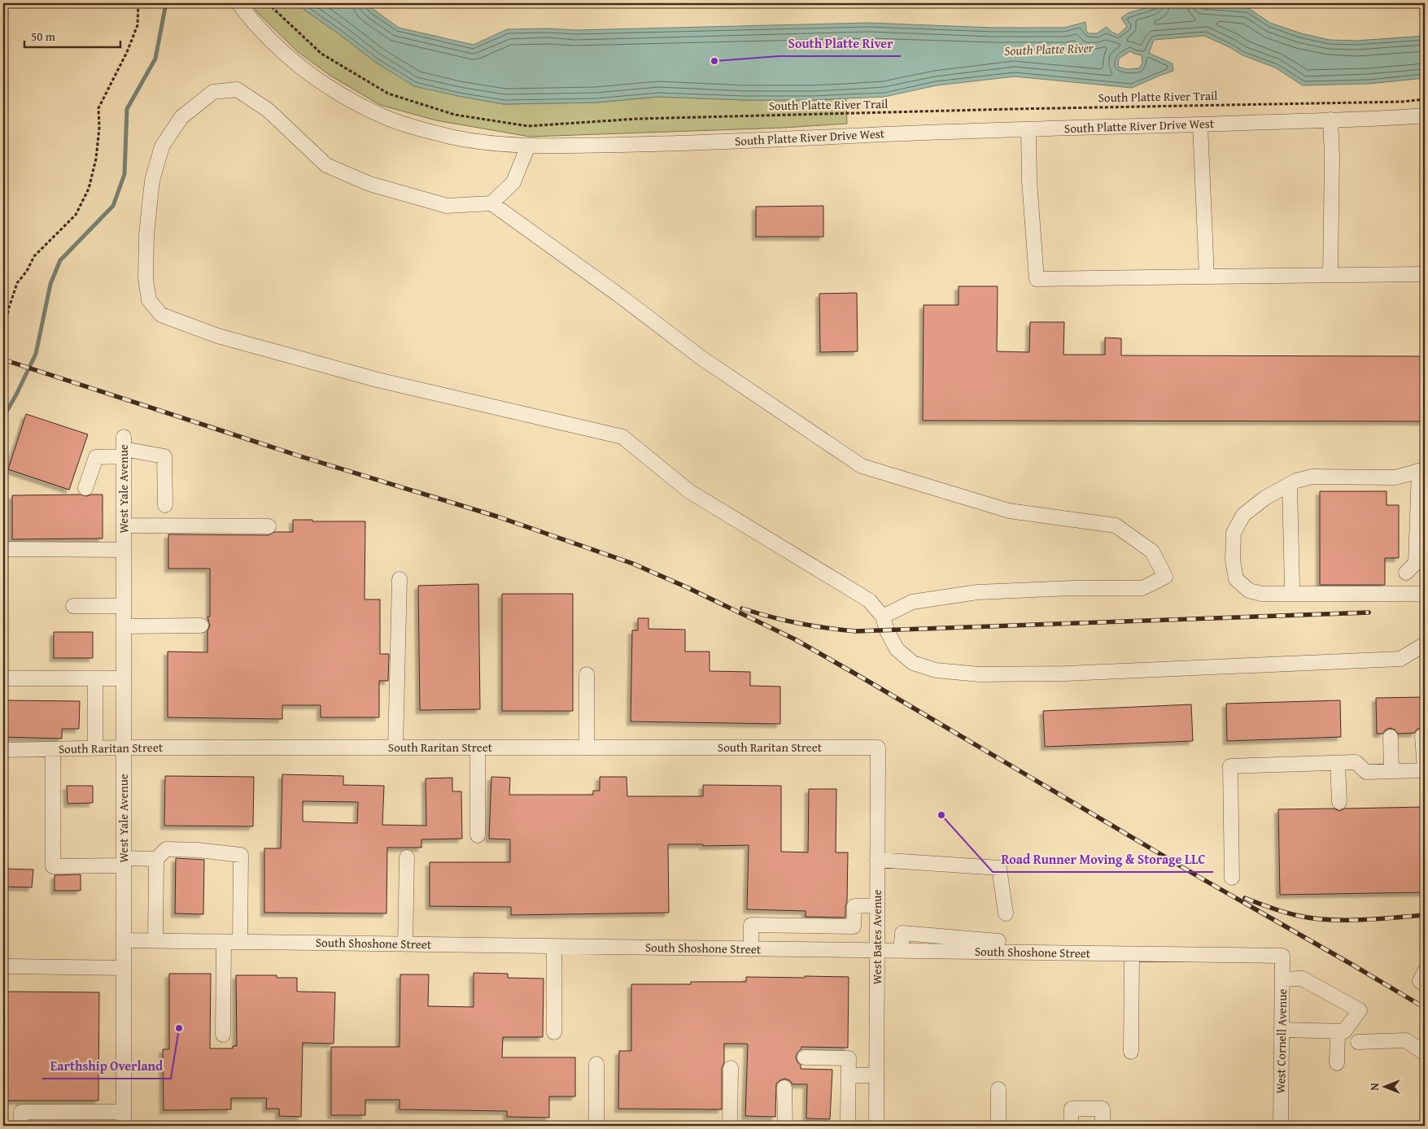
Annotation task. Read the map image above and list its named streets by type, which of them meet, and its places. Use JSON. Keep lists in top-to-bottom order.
{
  "streets": {
    "street": [
      "South Platte River Drive West",
      "West Yale Avenue",
      "South Raritan Street",
      "West Bates Avenue",
      "South Shoshone Street",
      "West Cornell Avenue"
    ],
    "path": ["South Platte River Trail"]
  },
  "crossings": [
    ["West Yale Avenue", "South Raritan Street"],
    ["West Yale Avenue", "South Shoshone Street"],
    ["South Raritan Street", "West Bates Avenue"],
    ["West Bates Avenue", "South Shoshone Street"],
    ["South Shoshone Street", "West Cornell Avenue"]
  ],
  "water": ["South Platte River"],
  "places": ["South Platte River", "Road Runner Moving & Storage LLC", "Earthship Overland"],
  "scale_bar": "50 m",
  "north": "left"
}
